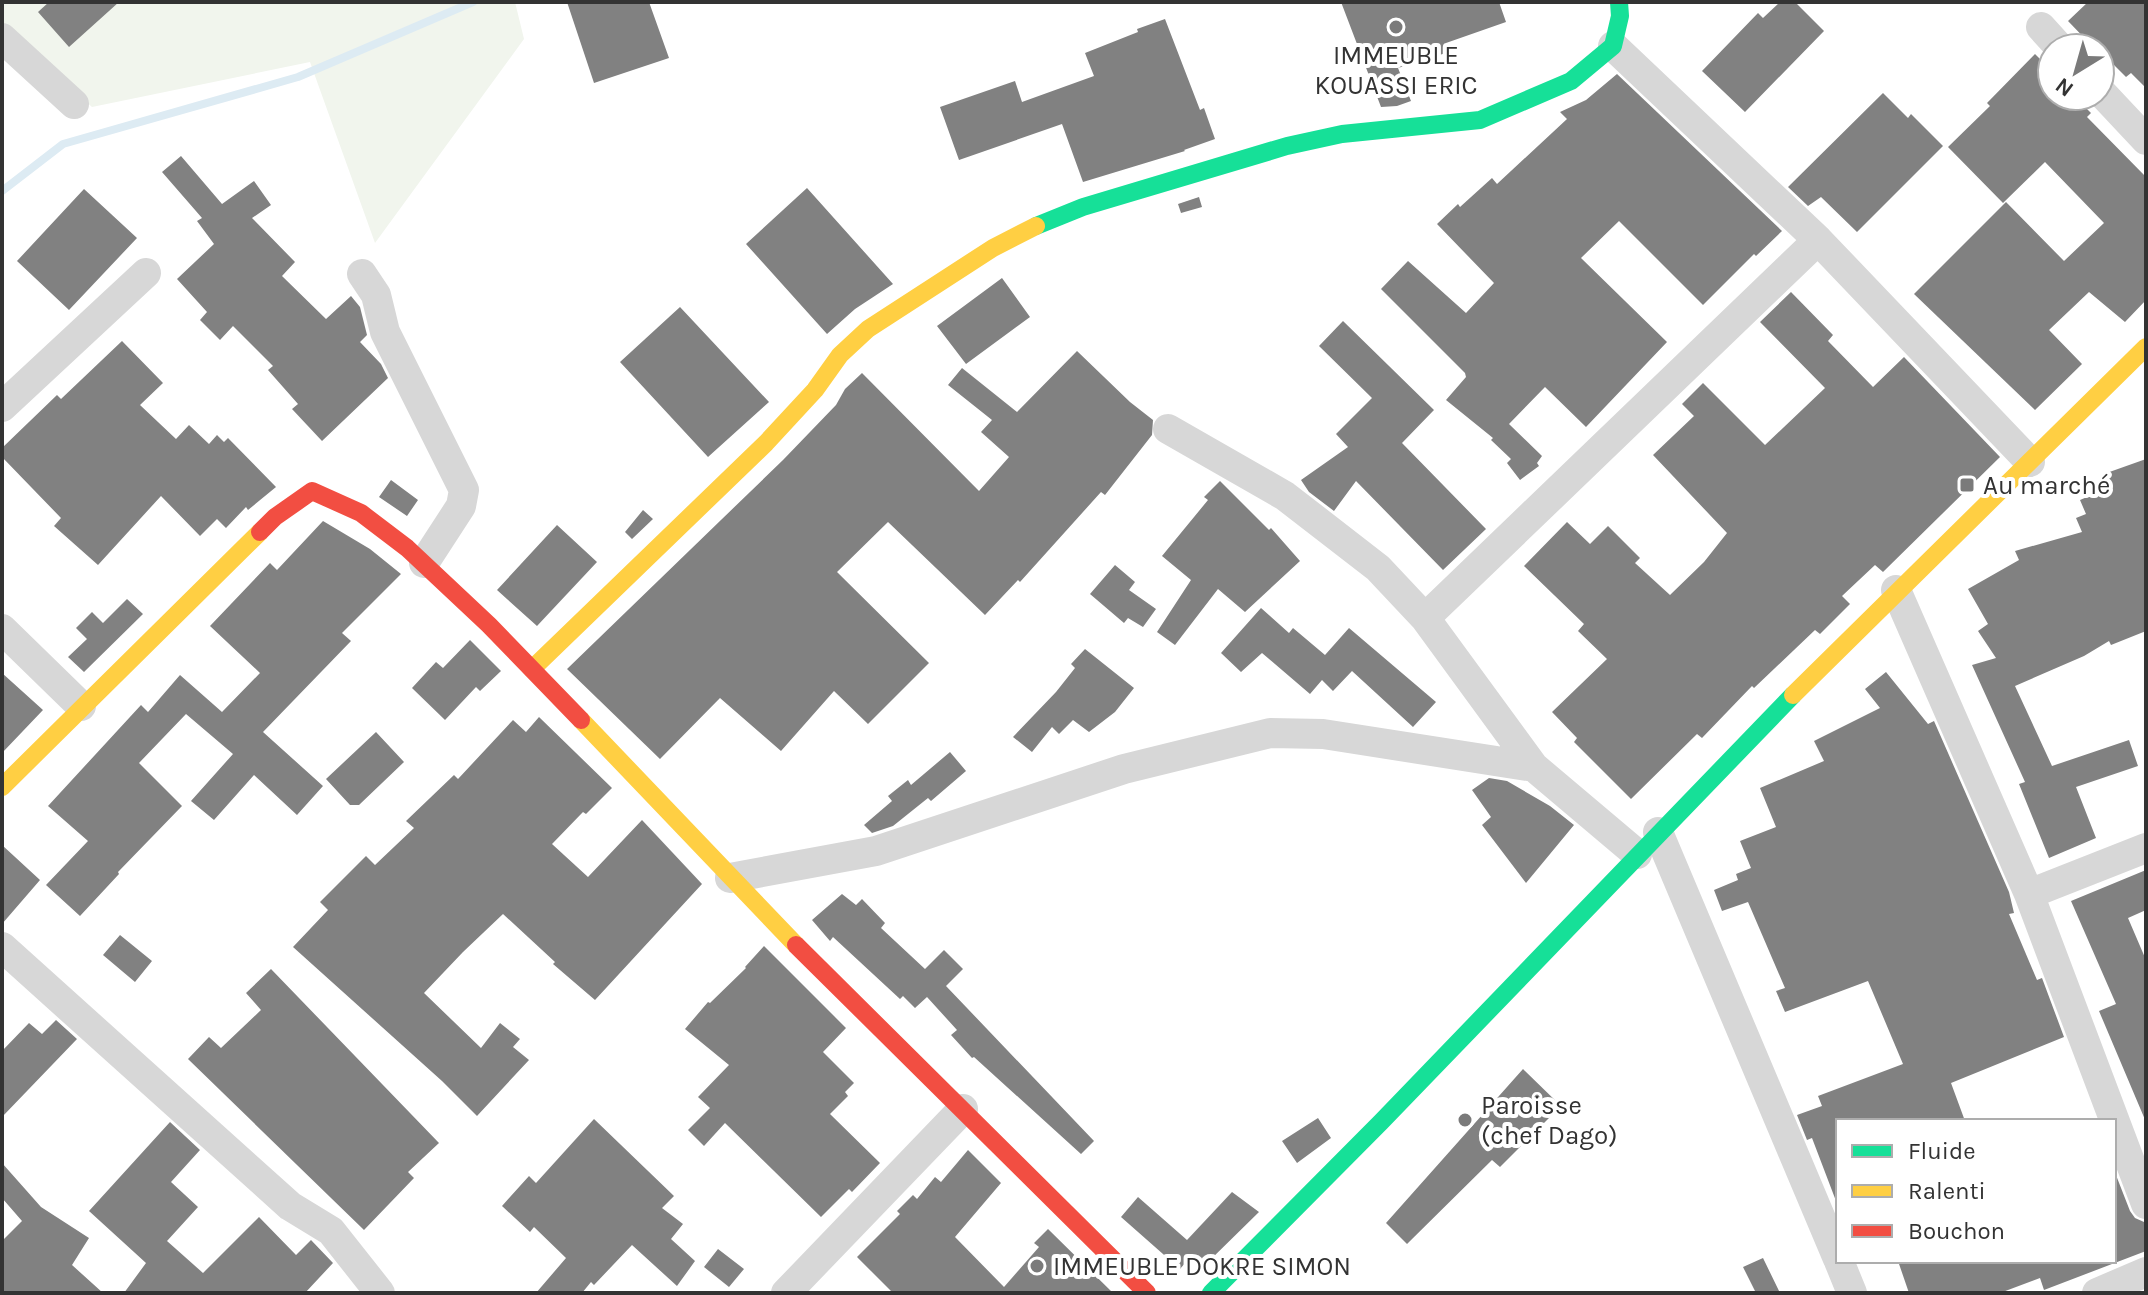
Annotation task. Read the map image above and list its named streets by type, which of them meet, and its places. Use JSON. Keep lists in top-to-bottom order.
{
  "places": {
    "other": ["IMMEUBLE KOUASSI ERIC", "Paroisse (chef Dago)", "IMMEUBLE DOKRE SIMON"],
    "transit": ["Au marché"]
  },
  "legend": ["Fluide", "Ralenti", "Bouchon"],
  "north": "bottom left"
}
